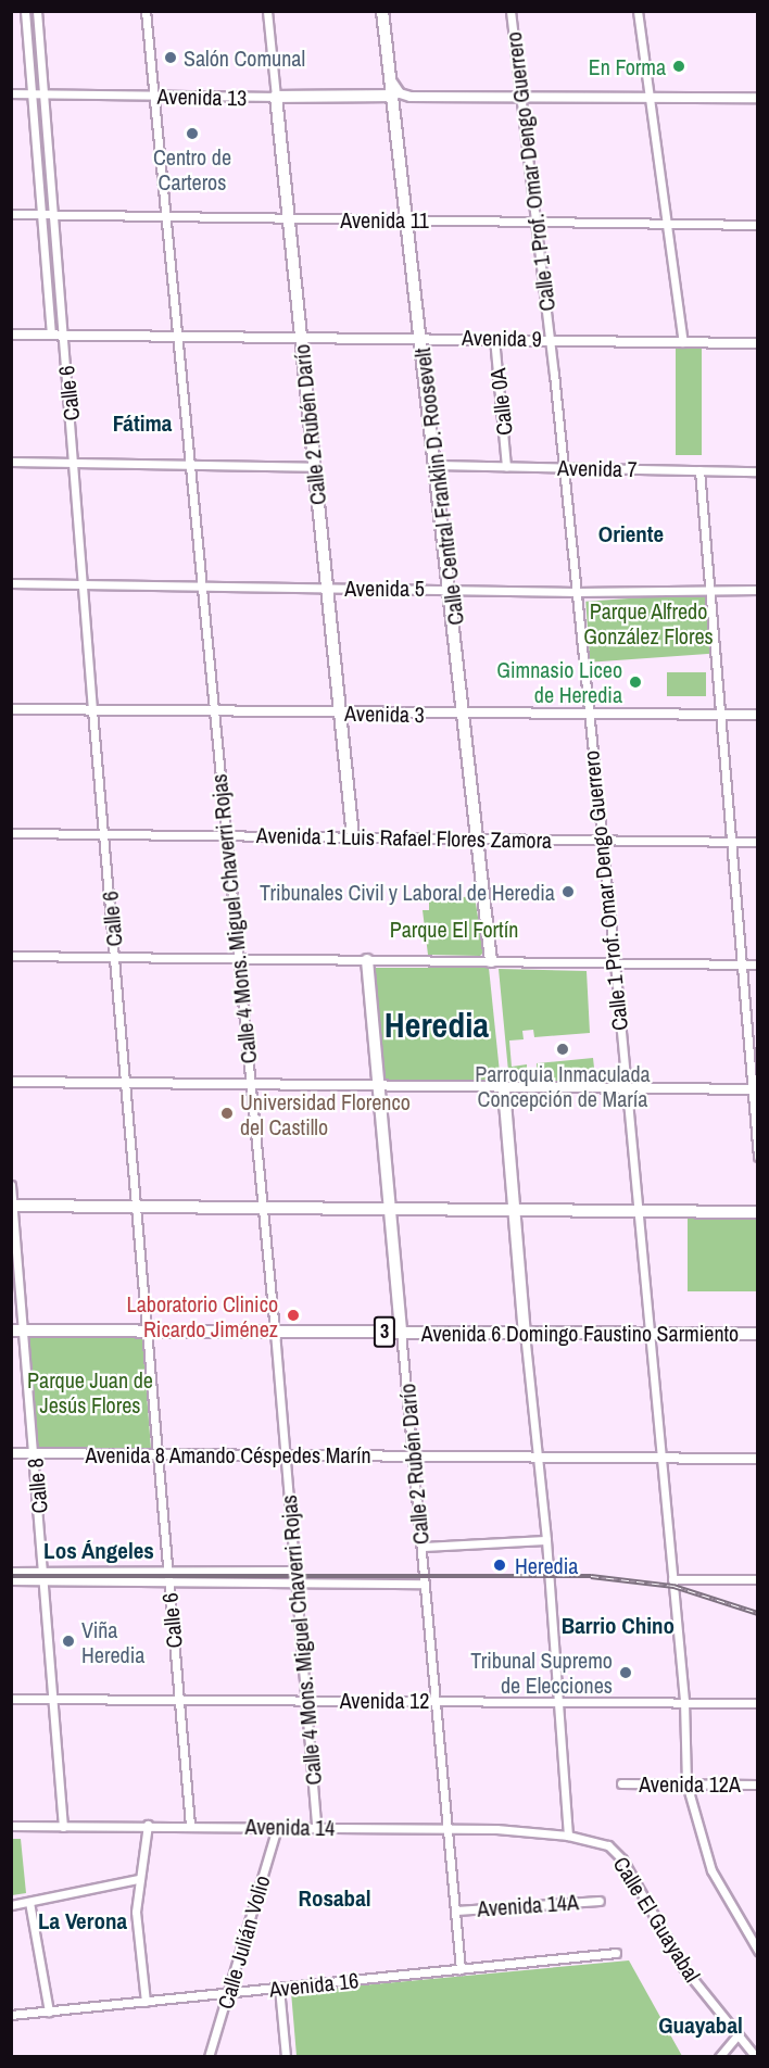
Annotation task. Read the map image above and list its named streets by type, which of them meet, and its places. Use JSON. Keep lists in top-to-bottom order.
{
  "streets": {
    "main road": [
      "Avenida 13",
      "Calle 2 Rubén Darío",
      "Calle Central Franklin D. Roosevelt",
      "3",
      "Avenida 6 Domingo Faustino Sarmiento"
    ],
    "street": [
      "Calle 1 Prof. Omar Dengo Guerrero",
      "Avenida 11",
      "Avenida 9",
      "Calle 6",
      "Calle 0A",
      "Avenida 7",
      "Avenida 5",
      "Avenida 3",
      "Avenida 1 Luis Rafael Flores Zamora",
      "Calle 4 Mons. Miguel Chaverri Rojas",
      "Avenida 8 Amando Céspedes Marín",
      "Calle 8",
      "Avenida 12",
      "Avenida 12A",
      "Avenida 14",
      "Avenida 14A",
      "Calle El Guayabal",
      "Calle Julián Volio",
      "Avenida 16"
    ]
  },
  "crossings": [
    ["Avenida 13", "Calle 6"],
    ["Avenida 13", "Calle 2 Rubén Darío"],
    ["Avenida 13", "Calle Central Franklin D. Roosevelt"],
    ["Avenida 13", "Calle 4 Mons. Miguel Chaverri Rojas"],
    ["Calle 1 Prof. Omar Dengo Guerrero", "Avenida 11"],
    ["Calle 1 Prof. Omar Dengo Guerrero", "Avenida 9"],
    ["Calle 1 Prof. Omar Dengo Guerrero", "Avenida 7"],
    ["Calle 1 Prof. Omar Dengo Guerrero", "Avenida 5"],
    ["Calle 1 Prof. Omar Dengo Guerrero", "Avenida 3"],
    ["Calle 1 Prof. Omar Dengo Guerrero", "Avenida 1 Luis Rafael Flores Zamora"],
    ["Calle 1 Prof. Omar Dengo Guerrero", "Avenida 6 Domingo Faustino Sarmiento"],
    ["Calle 1 Prof. Omar Dengo Guerrero", "Avenida 8 Amando Céspedes Marín"],
    ["Calle 1 Prof. Omar Dengo Guerrero", "Avenida 12"],
    ["Calle 1 Prof. Omar Dengo Guerrero", "Avenida 12A"],
    ["Avenida 11", "Calle 6"],
    ["Avenida 11", "Calle 2 Rubén Darío"],
    ["Avenida 11", "Calle Central Franklin D. Roosevelt"],
    ["Avenida 11", "Calle 4 Mons. Miguel Chaverri Rojas"],
    ["Avenida 9", "Calle 6"],
    ["Avenida 9", "Calle 0A"],
    ["Avenida 9", "Calle 2 Rubén Darío"],
    ["Avenida 9", "Calle Central Franklin D. Roosevelt"],
    ["Avenida 9", "Calle 4 Mons. Miguel Chaverri Rojas"],
    ["Calle 6", "Avenida 5"],
    ["Calle 6", "Avenida 3"],
    ["Calle 6", "Avenida 1 Luis Rafael Flores Zamora"],
    ["Calle 6", "Avenida 6 Domingo Faustino Sarmiento"],
    ["Calle 6", "Avenida 8 Amando Céspedes Marín"],
    ["Calle 6", "Avenida 12"],
    ["Calle 6", "Avenida 14"],
    ["Calle 0A", "Avenida 7"],
    ["Calle 2 Rubén Darío", "Avenida 5"],
    ["Calle 2 Rubén Darío", "Avenida 3"],
    ["Calle 2 Rubén Darío", "Avenida 1 Luis Rafael Flores Zamora"],
    ["Calle 2 Rubén Darío", "Avenida 6 Domingo Faustino Sarmiento"],
    ["Calle 2 Rubén Darío", "Avenida 8 Amando Céspedes Marín"],
    ["Calle 2 Rubén Darío", "Avenida 12"],
    ["Calle 2 Rubén Darío", "Avenida 14"],
    ["Calle 2 Rubén Darío", "Avenida 14A"],
    ["Calle 2 Rubén Darío", "Avenida 16"],
    ["Avenida 7", "Calle Central Franklin D. Roosevelt"],
    ["Calle Central Franklin D. Roosevelt", "Avenida 5"],
    ["Calle Central Franklin D. Roosevelt", "Avenida 3"],
    ["Calle Central Franklin D. Roosevelt", "Avenida 1 Luis Rafael Flores Zamora"],
    ["Avenida 5", "Calle 4 Mons. Miguel Chaverri Rojas"],
    ["Avenida 3", "Calle 4 Mons. Miguel Chaverri Rojas"],
    ["Avenida 1 Luis Rafael Flores Zamora", "Calle 4 Mons. Miguel Chaverri Rojas"],
    ["Calle 4 Mons. Miguel Chaverri Rojas", "Avenida 6 Domingo Faustino Sarmiento"],
    ["Calle 4 Mons. Miguel Chaverri Rojas", "Avenida 8 Amando Céspedes Marín"],
    ["Calle 4 Mons. Miguel Chaverri Rojas", "Avenida 12"],
    ["Calle 4 Mons. Miguel Chaverri Rojas", "Avenida 14"],
    ["Avenida 6 Domingo Faustino Sarmiento", "Calle 8"],
    ["Avenida 8 Amando Céspedes Marín", "Calle 8"],
    ["Calle 8", "Avenida 12"],
    ["Calle 8", "Avenida 14"],
    ["Avenida 14", "Calle El Guayabal"],
    ["Avenida 14", "Calle Julián Volio"],
    ["Calle Julián Volio", "Avenida 16"]
  ],
  "districts": [
    "Fátima",
    "Oriente",
    "Heredia",
    "Los Ángeles",
    "Barrio Chino",
    "Rosabal",
    "La Verona",
    "Guayabal"
  ],
  "parks": ["Parque Alfredo González Flores", "Parque El Fortín", "Parque Juan de Jesús Flores"],
  "places": [
    "Salón Comunal",
    "En Forma",
    "Centro de Carteros",
    "Gimnasio Liceo de Heredia",
    "Tribunales Civil y Laboral de Heredia",
    "Parroquia Inmaculada Concepción de María",
    "Universidad Florenco del Castillo",
    "Laboratorio Clinico Ricardo Jiménez",
    "Heredia",
    "Viña Heredia",
    "Tribunal Supremo de Elecciones"
  ]
}
